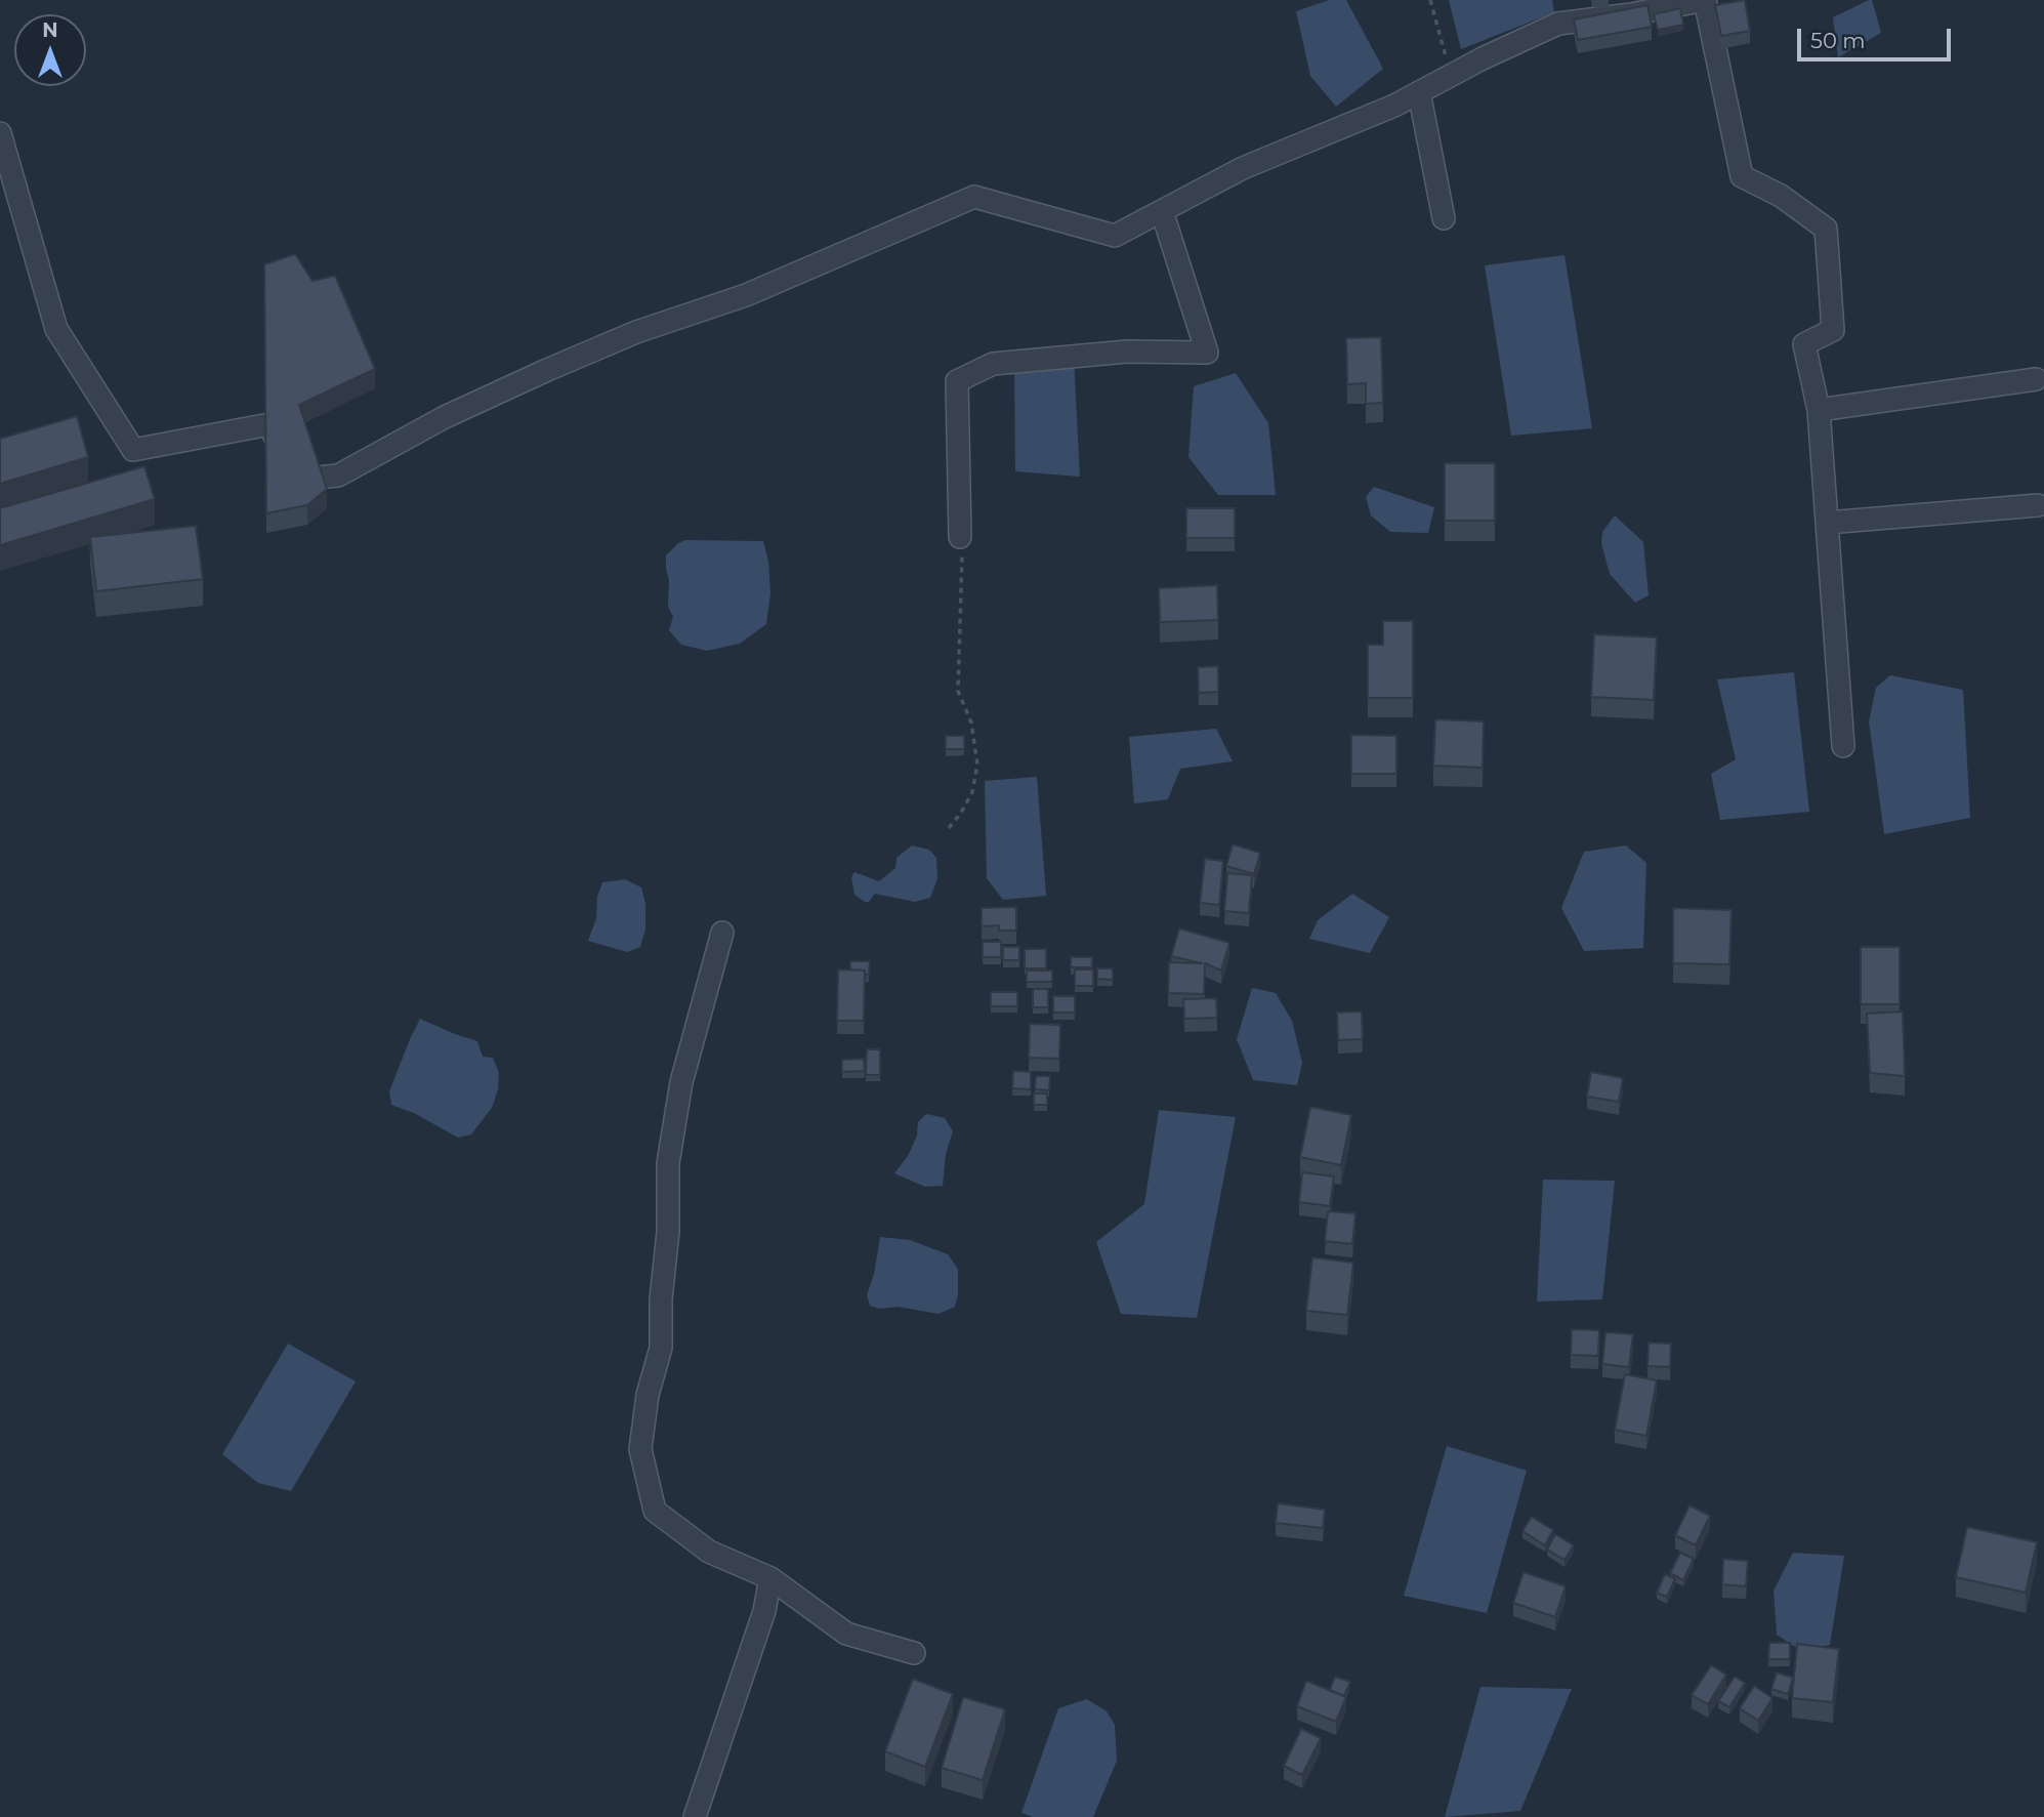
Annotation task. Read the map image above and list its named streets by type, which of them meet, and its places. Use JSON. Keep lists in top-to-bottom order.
{
  "scale_bar": "50 m",
  "north": "top"
}
